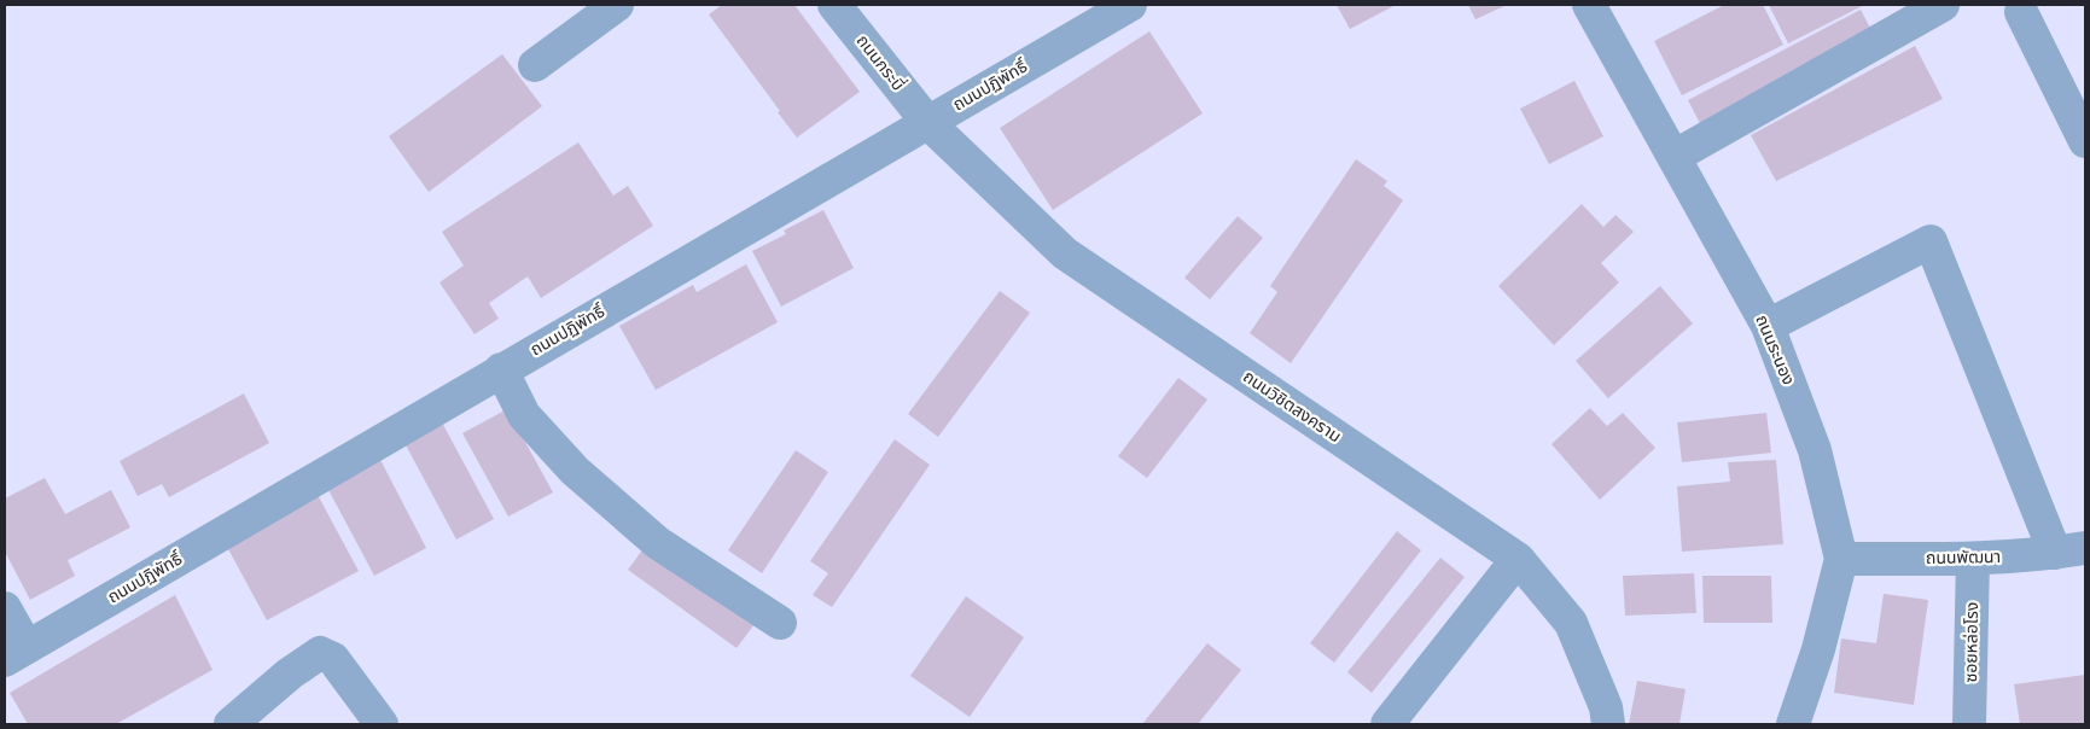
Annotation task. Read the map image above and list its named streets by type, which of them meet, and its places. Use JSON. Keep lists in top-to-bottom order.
{
  "streets": {
    "street": [
      "ถนนกระบี่",
      "ถนนปฏิพัทธิ์",
      "ถนนระนอง",
      "ถนนวิชิตสงคราม",
      "ถนนพัฒนา",
      "ซอยหล่อโรง"
    ]
  },
  "crossings": [
    ["ถนนกระบี่", "ถนนปฏิพัทธิ์"],
    ["ถนนกระบี่", "ถนนวิชิตสงคราม"],
    ["ถนนปฏิพัทธิ์", "ถนนวิชิตสงคราม"],
    ["ถนนระนอง", "ถนนพัฒนา"],
    ["ถนนพัฒนา", "ซอยหล่อโรง"]
  ]
}
